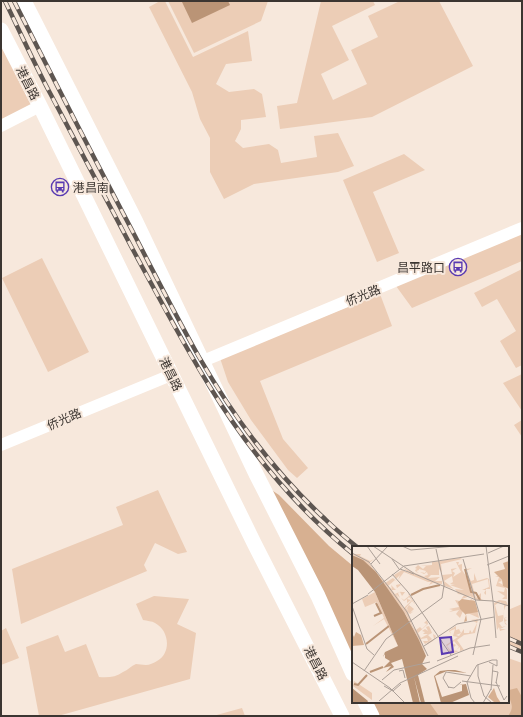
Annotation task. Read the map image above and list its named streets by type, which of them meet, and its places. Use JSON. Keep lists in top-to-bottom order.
{
  "streets": {
    "main road": ["港昌路"],
    "street": ["侨光路"]
  },
  "crossings": [
    ["港昌路", "侨光路"]
  ],
  "places": {
    "bus stop": ["港昌南", "昌平路口"]
  }
}
